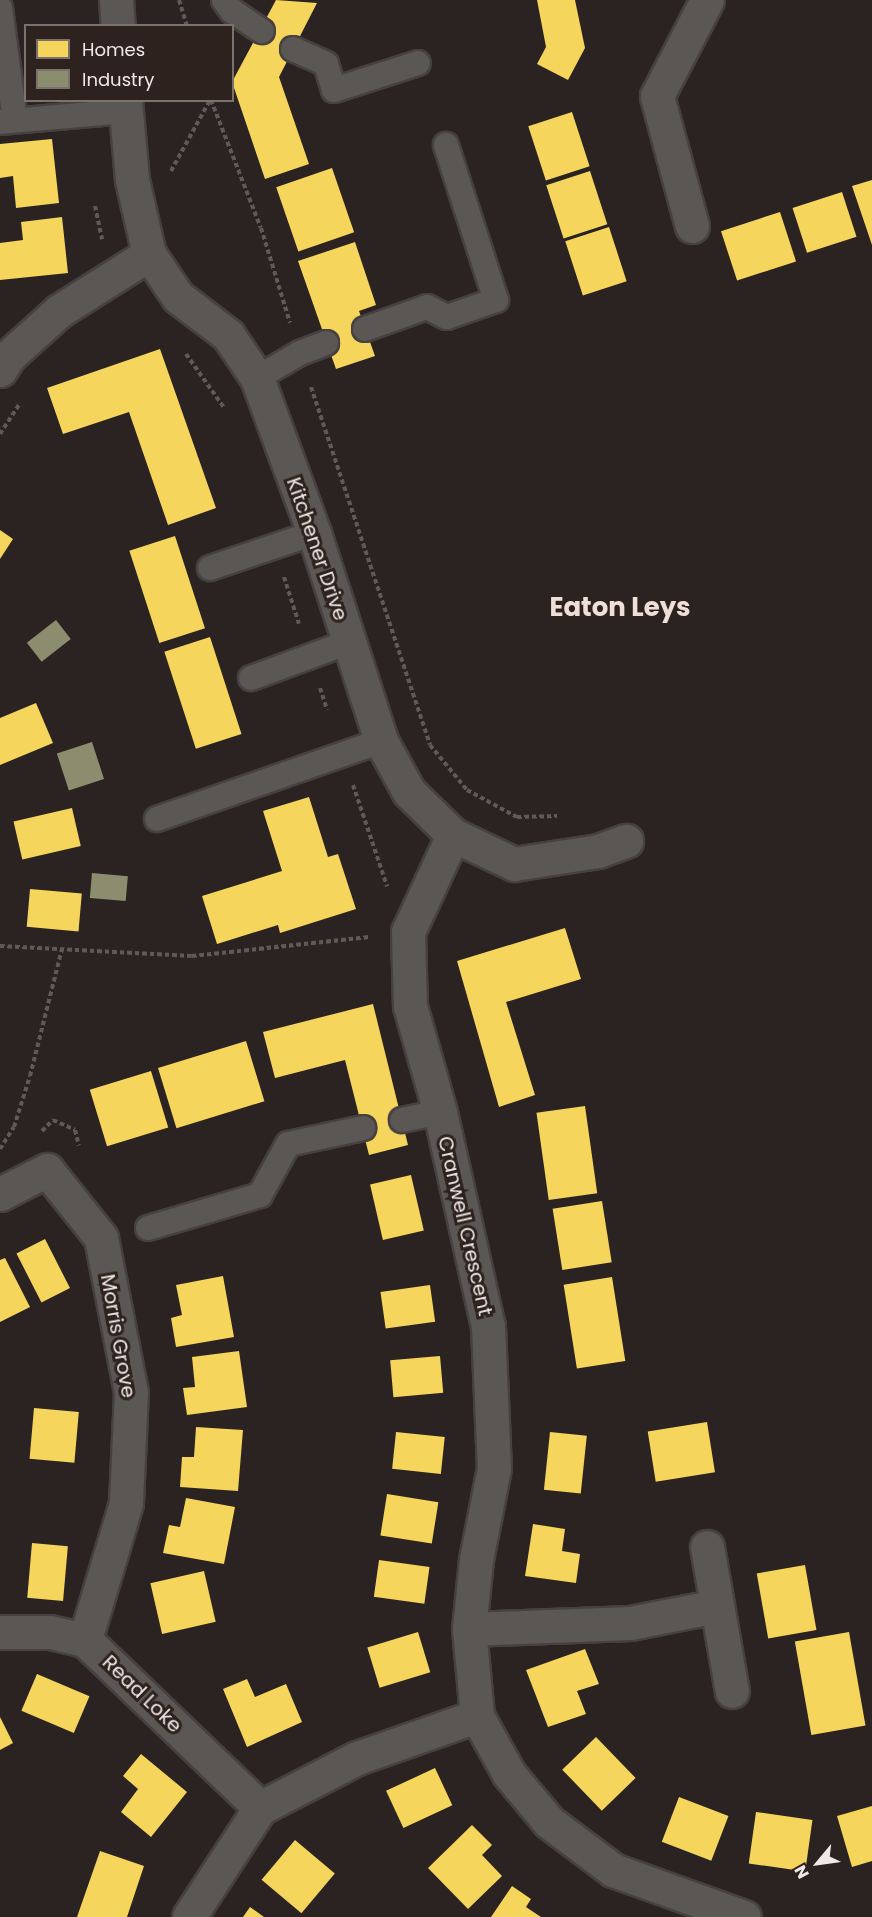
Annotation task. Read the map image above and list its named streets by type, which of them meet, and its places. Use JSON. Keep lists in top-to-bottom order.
{
  "streets": {
    "street": [
      "Kitchener Drive",
      "Cranwell Crescent",
      "Morris Grove",
      "Read Loke"
    ]
  },
  "crossings": [
    ["Kitchener Drive", "Cranwell Crescent"],
    ["Morris Grove", "Read Loke"]
  ],
  "districts": ["Eaton Leys"],
  "legend": ["Homes", "Industry"],
  "north": "bottom left"
}
